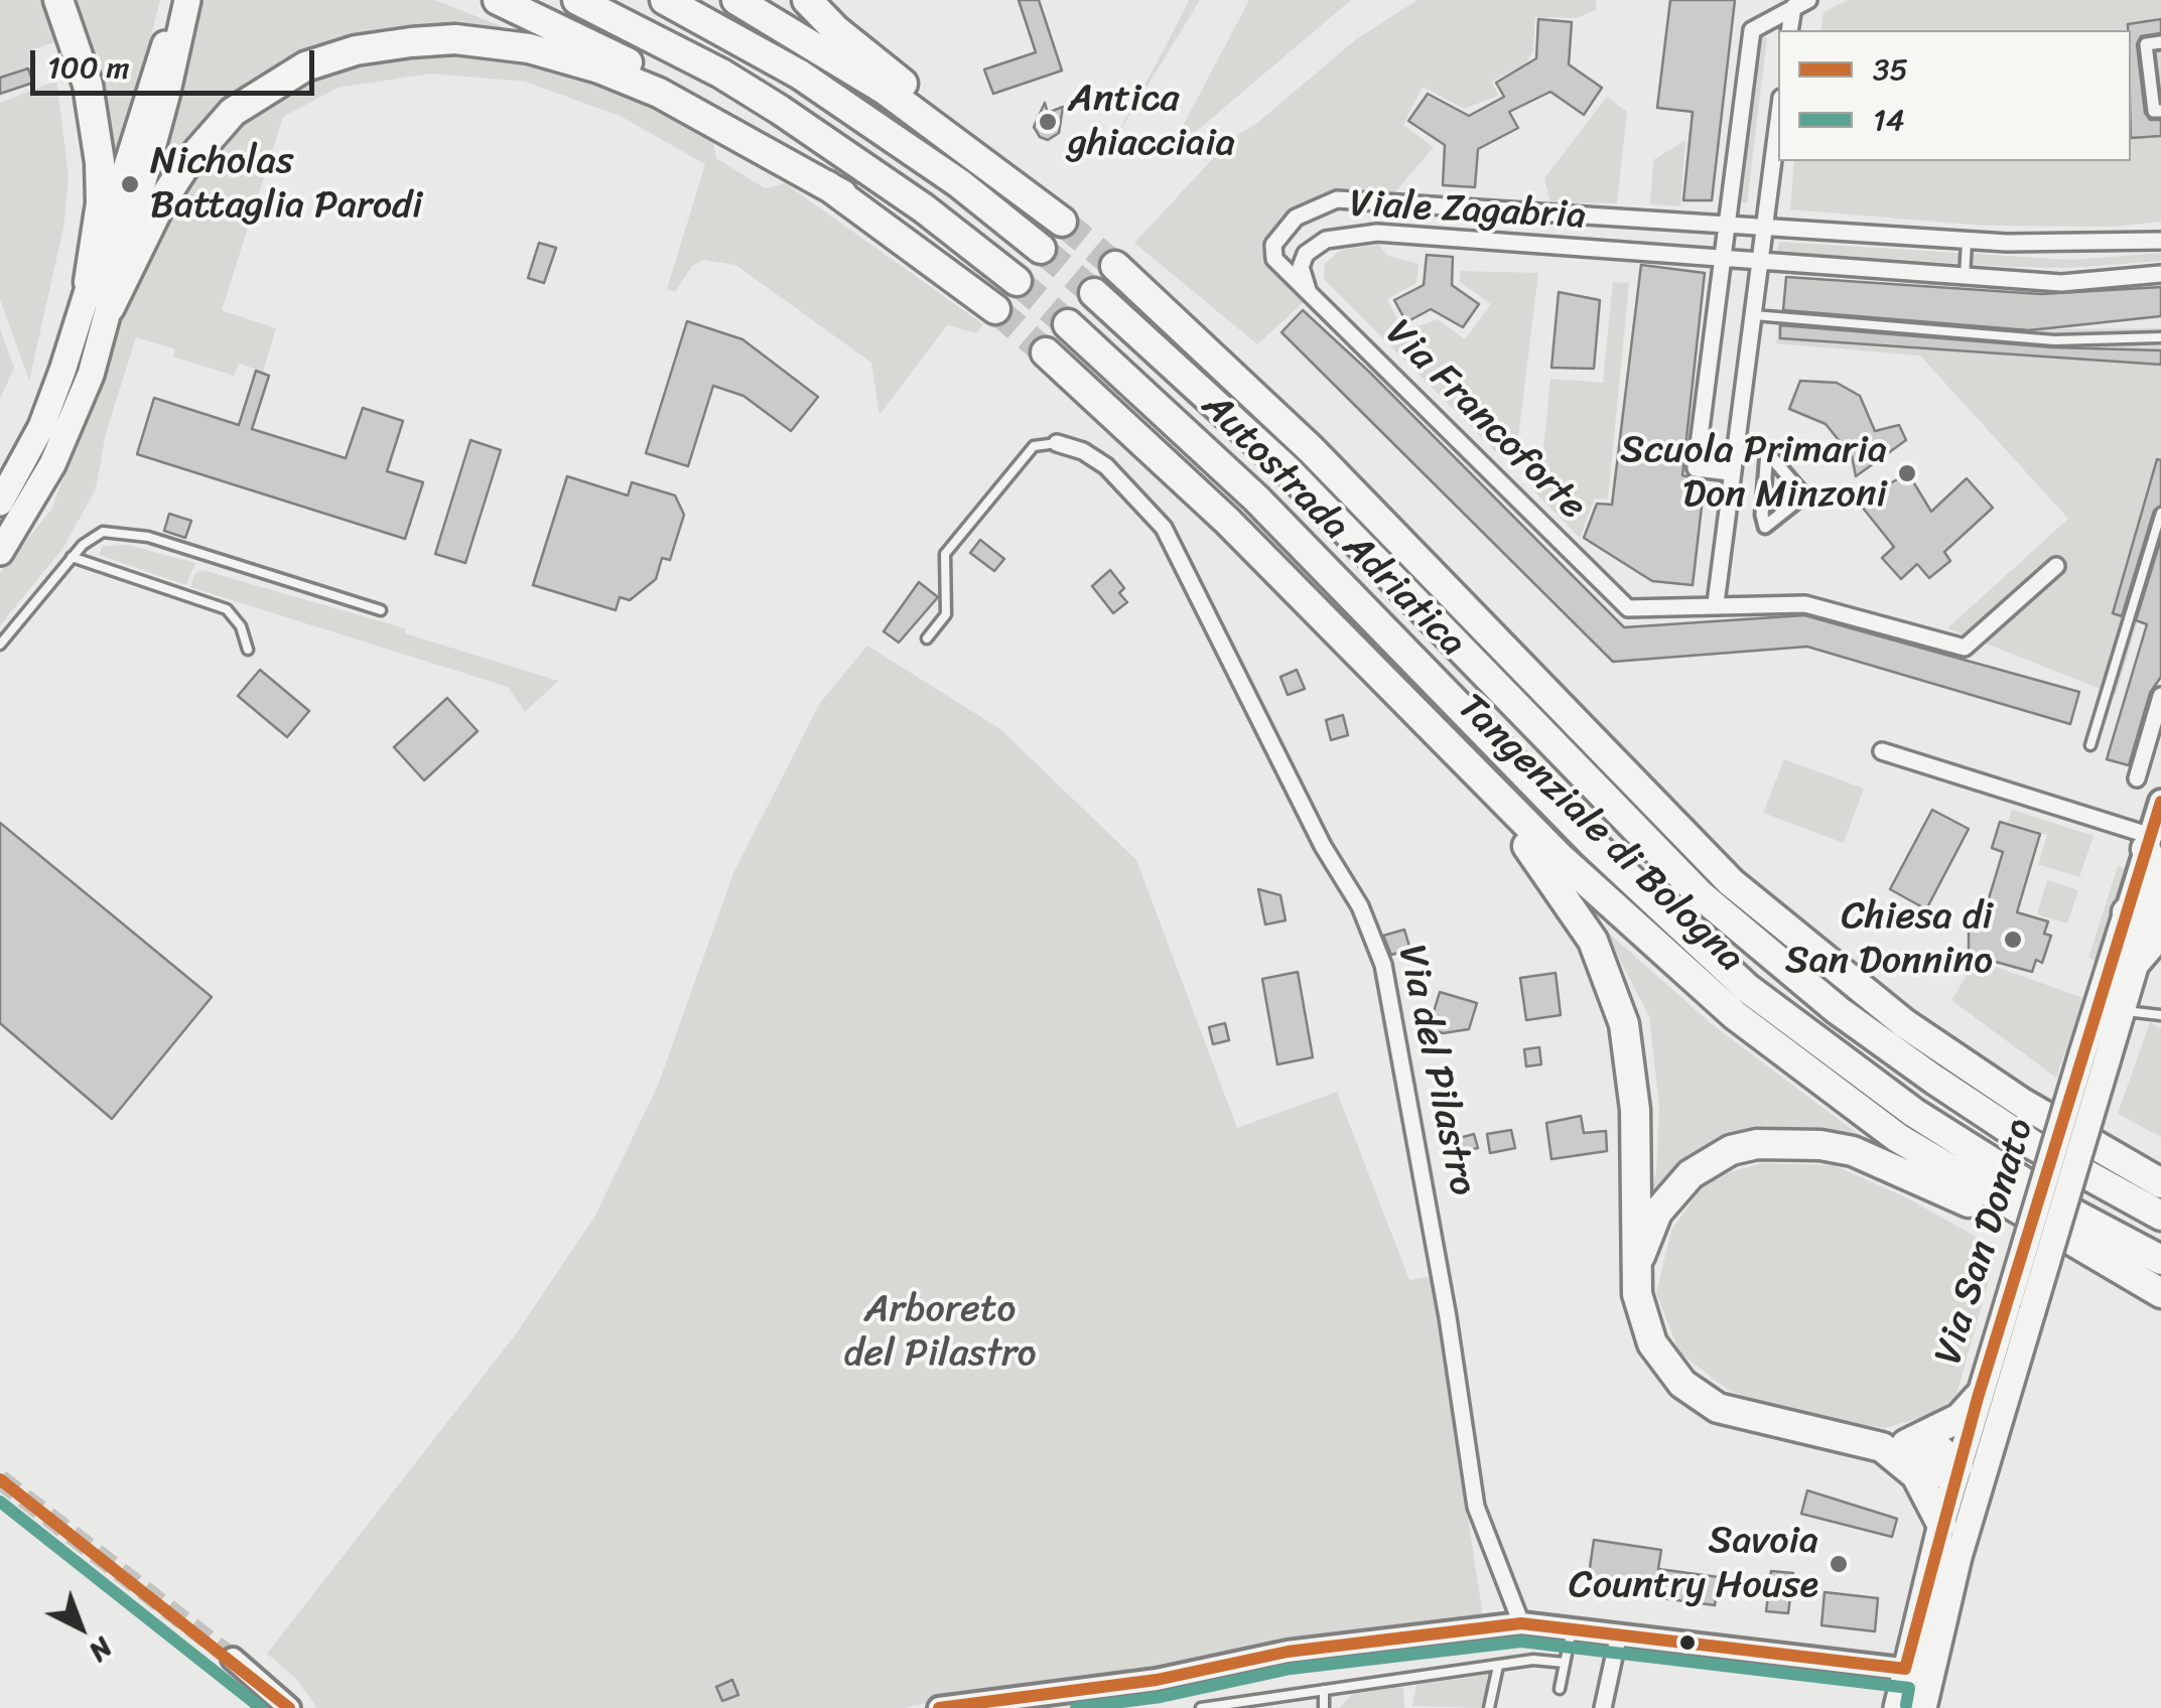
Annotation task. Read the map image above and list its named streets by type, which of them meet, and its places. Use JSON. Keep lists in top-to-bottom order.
{
  "streets": {
    "highway": ["Autostrada Adriatica", "Tangenziale di Bologna"],
    "main road": ["Via San Donato"],
    "street": ["Viale Zagabria", "Via Francoforte", "Via del Pilastro"]
  },
  "crossings": [
    ["Viale Zagabria", "Via Francoforte"]
  ],
  "parks": ["Arboreto del Pilastro"],
  "places": [
    "Antica ghiacciaia",
    "Nicholas Battaglia Parodi",
    "Scuola Primaria Don Minzoni",
    "Chiesa di San Donnino",
    "Savoia Country House"
  ],
  "lines": ["transit line 35", "transit line 14"],
  "legend": ["35", "14"],
  "scale_bar": "100 m",
  "north": "bottom right"
}
